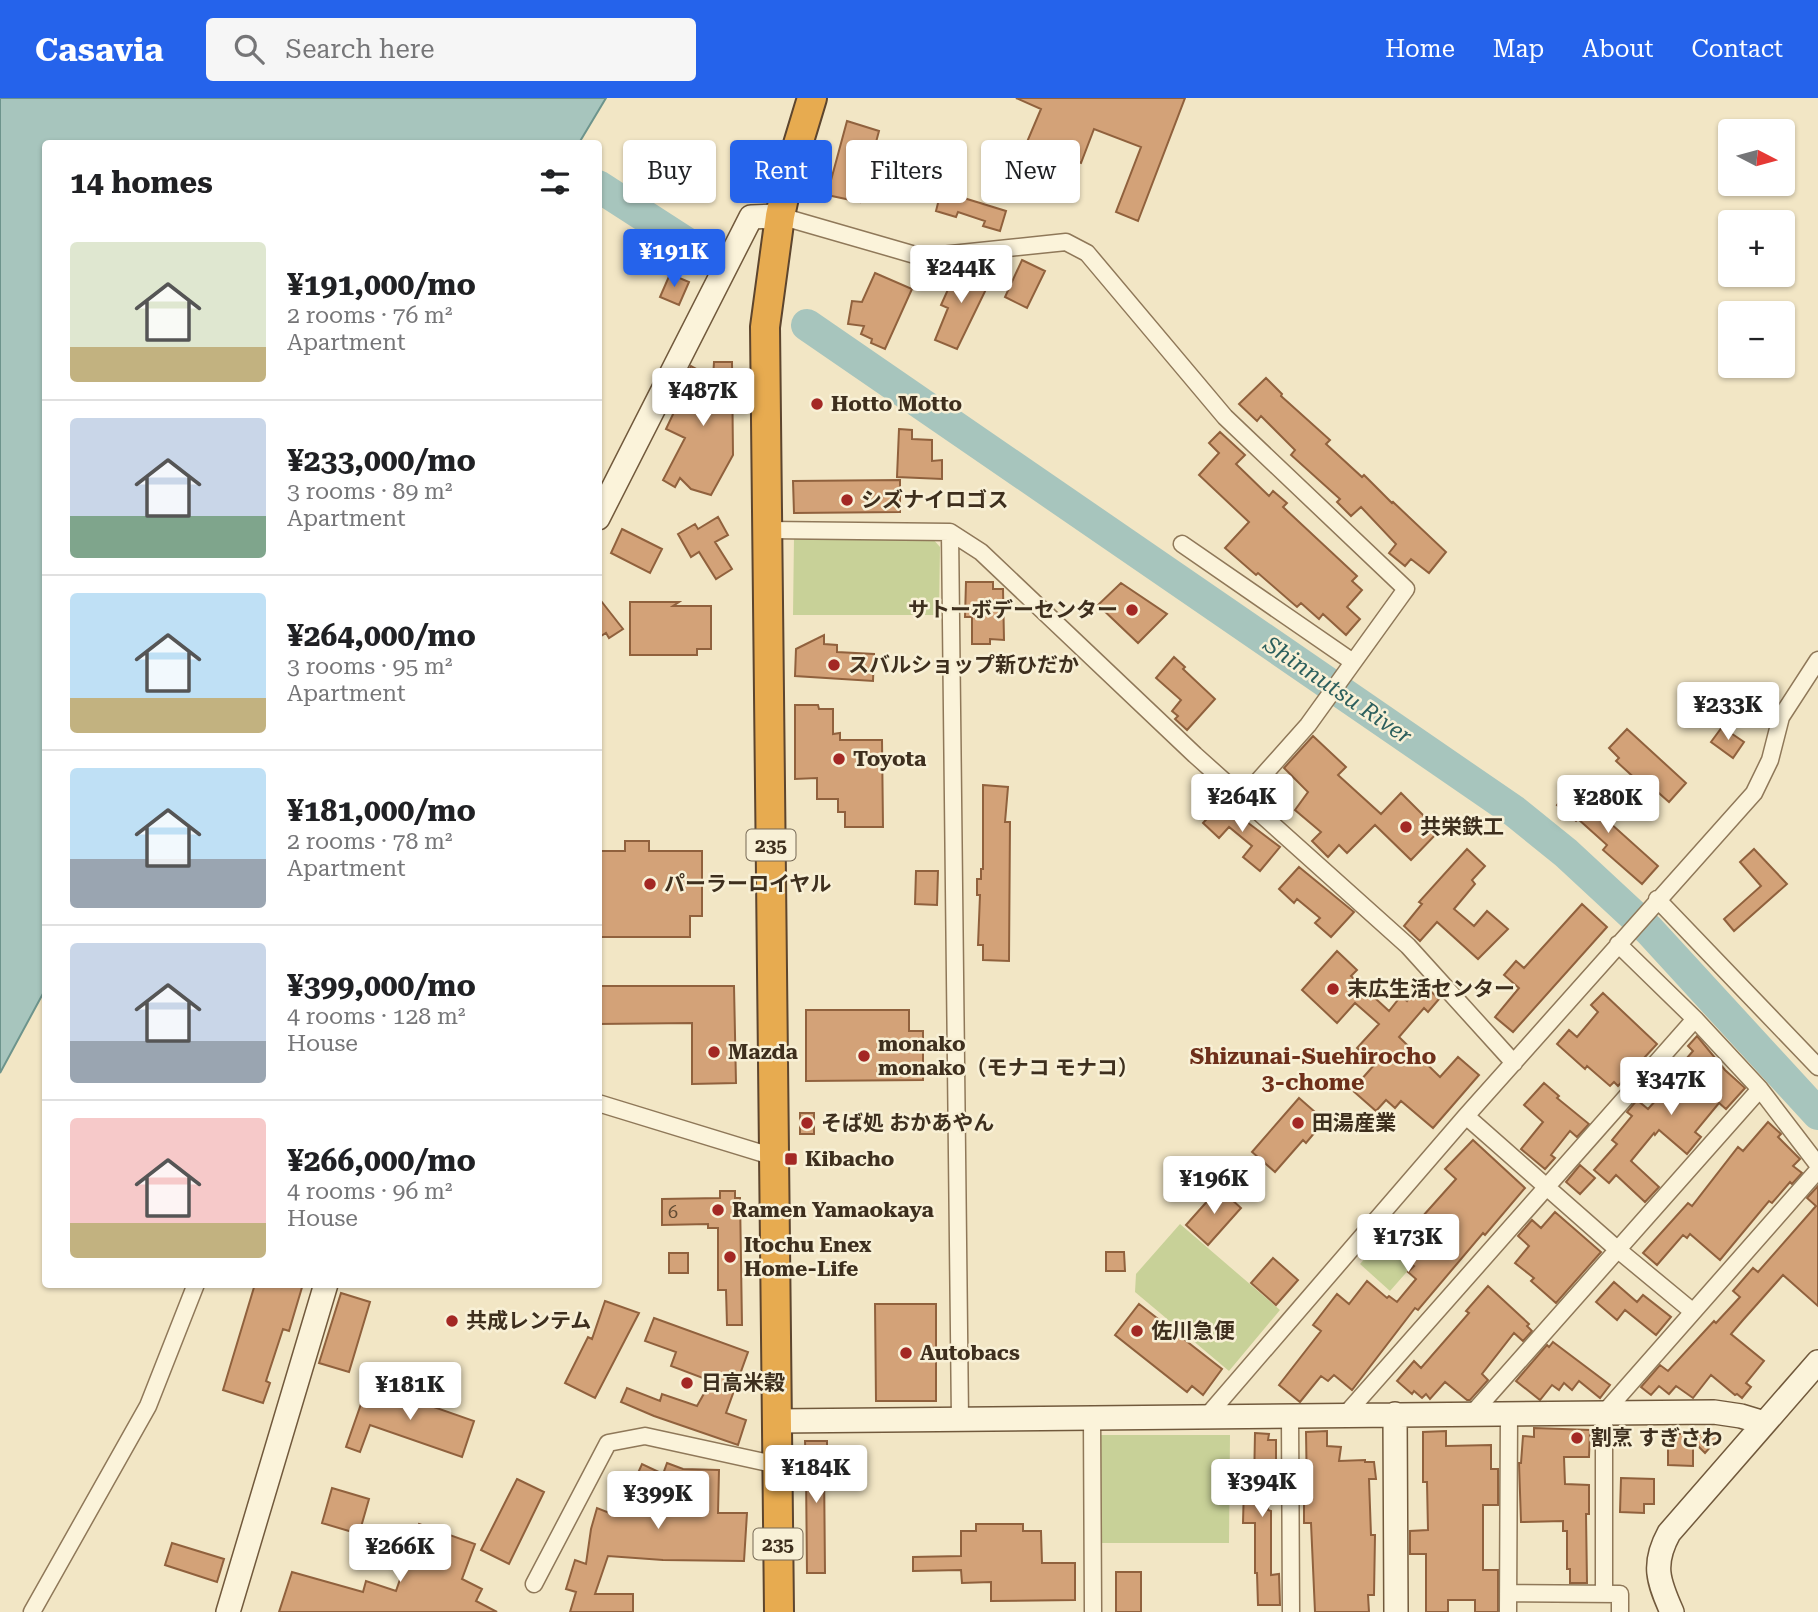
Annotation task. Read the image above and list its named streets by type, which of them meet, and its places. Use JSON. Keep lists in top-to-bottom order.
{
  "streets": {
    "highway": ["235"]
  },
  "districts": ["Shizunai-Suehirocho 3-chome"],
  "water": ["Shinnutsu River"],
  "places": {
    "other": [
      "Hotto Motto",
      "シズナイロゴス",
      "サトーボデーセンター",
      "スバルショップ新ひだか",
      "Toyota",
      "共栄鉄工",
      "パーラーロイヤル",
      "末広生活センター",
      "Mazda",
      "monako monako（モナコ モナコ）",
      "そば処 おかあやん",
      "田湯産業",
      "Ramen Yamaokaya",
      "Itochu Enex Home-Life",
      "共成レンテム",
      "佐川急便",
      "Autobacs",
      "日高米穀",
      "割烹 すぎさわ"
    ],
    "transit": ["Kibacho"]
  },
  "house_numbers": ["6"],
  "north": "right",
  "page": {
    "header": "Casavia",
    "search": "Search here",
    "nav": [
      "Home",
      "Map",
      "About",
      "Contact"
    ],
    "map_buttons": ["+", "−"],
    "chip": [
      "Buy",
      "Rent",
      "Filters",
      "New"
    ],
    "heading": "14 homes",
    "list": [
      {
        "name": "¥191,000/mo",
        "note": "2 rooms · 76 m² · Apartment"
      },
      {
        "name": "¥233,000/mo",
        "note": "3 rooms · 89 m² · Apartment"
      },
      {
        "name": "¥264,000/mo",
        "note": "3 rooms · 95 m² · Apartment"
      },
      {
        "name": "¥181,000/mo",
        "note": "2 rooms · 78 m² · Apartment"
      },
      {
        "name": "¥399,000/mo",
        "note": "4 rooms · 128 m² · House"
      },
      {
        "name": "¥266,000/mo",
        "note": "4 rooms · 96 m² · House"
      }
    ],
    "price": [
      "¥191K",
      "¥244K",
      "¥487K",
      "¥233K",
      "¥264K",
      "¥280K",
      "¥347K",
      "¥196K",
      "¥173K",
      "¥181K",
      "¥184K",
      "¥394K",
      "¥399K",
      "¥266K"
    ]
  }
}
